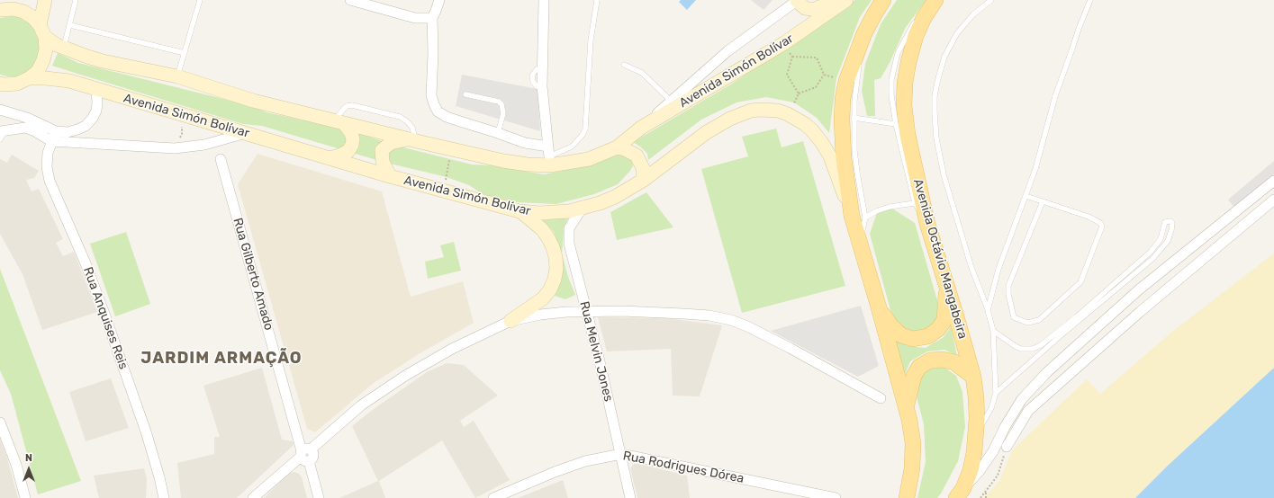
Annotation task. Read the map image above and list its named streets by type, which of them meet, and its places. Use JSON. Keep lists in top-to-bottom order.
{
  "streets": {
    "main road": ["Avenida Octávio Mangabeira"],
    "street": [
      "Avenida Simón Bolívar",
      "Rua Gilberto Amado",
      "Rua Anquises Reis",
      "Rua Melvin Jones",
      "Rua Rodrigues Dórea"
    ]
  },
  "crossings": [
    ["Avenida Simón Bolívar", "Rua Melvin Jones"],
    ["Rua Melvin Jones", "Rua Rodrigues Dórea"]
  ],
  "districts": ["JARDIM ARMAÇÃO"],
  "north": "top"
}
